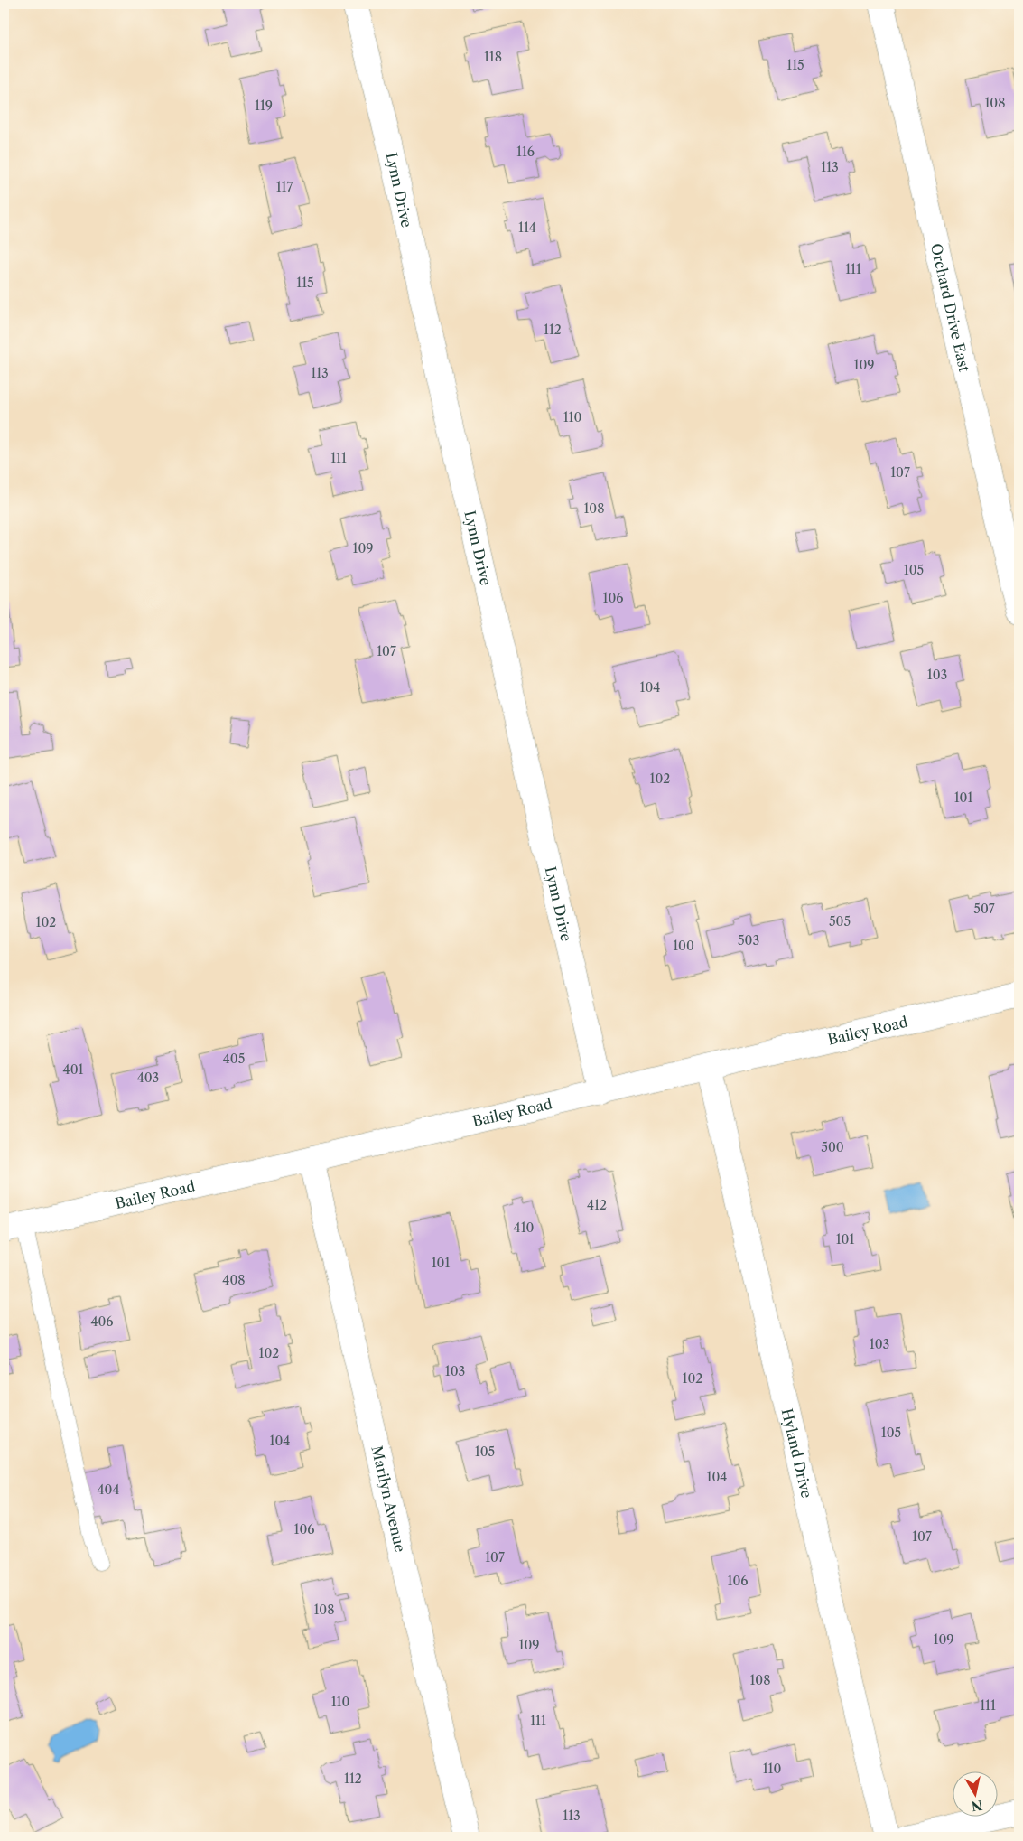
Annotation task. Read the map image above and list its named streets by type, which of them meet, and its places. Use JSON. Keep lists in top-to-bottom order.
{
  "streets": {
    "street": [
      "Lynn Drive",
      "Orchard Drive East",
      "Bailey Road",
      "Hyland Drive",
      "Marilyn Avenue"
    ]
  },
  "crossings": [
    ["Lynn Drive", "Bailey Road"],
    ["Bailey Road", "Hyland Drive"],
    ["Bailey Road", "Marilyn Avenue"]
  ],
  "house_numbers": [
    "118",
    "115",
    "108",
    "119",
    "116",
    "113",
    "117",
    "114",
    "111",
    "115",
    "112",
    "109",
    "113",
    "110",
    "111",
    "107",
    "108",
    "109",
    "105",
    "106",
    "107",
    "103",
    "104",
    "102",
    "101",
    "507",
    "505",
    "102",
    "503",
    "100",
    "405",
    "401",
    "403",
    "500",
    "412",
    "410",
    "101",
    "101",
    "408",
    "406",
    "103",
    "102",
    "103",
    "102",
    "105",
    "104",
    "105",
    "104",
    "404",
    "106",
    "107",
    "107",
    "106",
    "108",
    "109",
    "109",
    "108",
    "110",
    "111",
    "111",
    "110",
    "112",
    "113"
  ],
  "north": "bottom"
}
